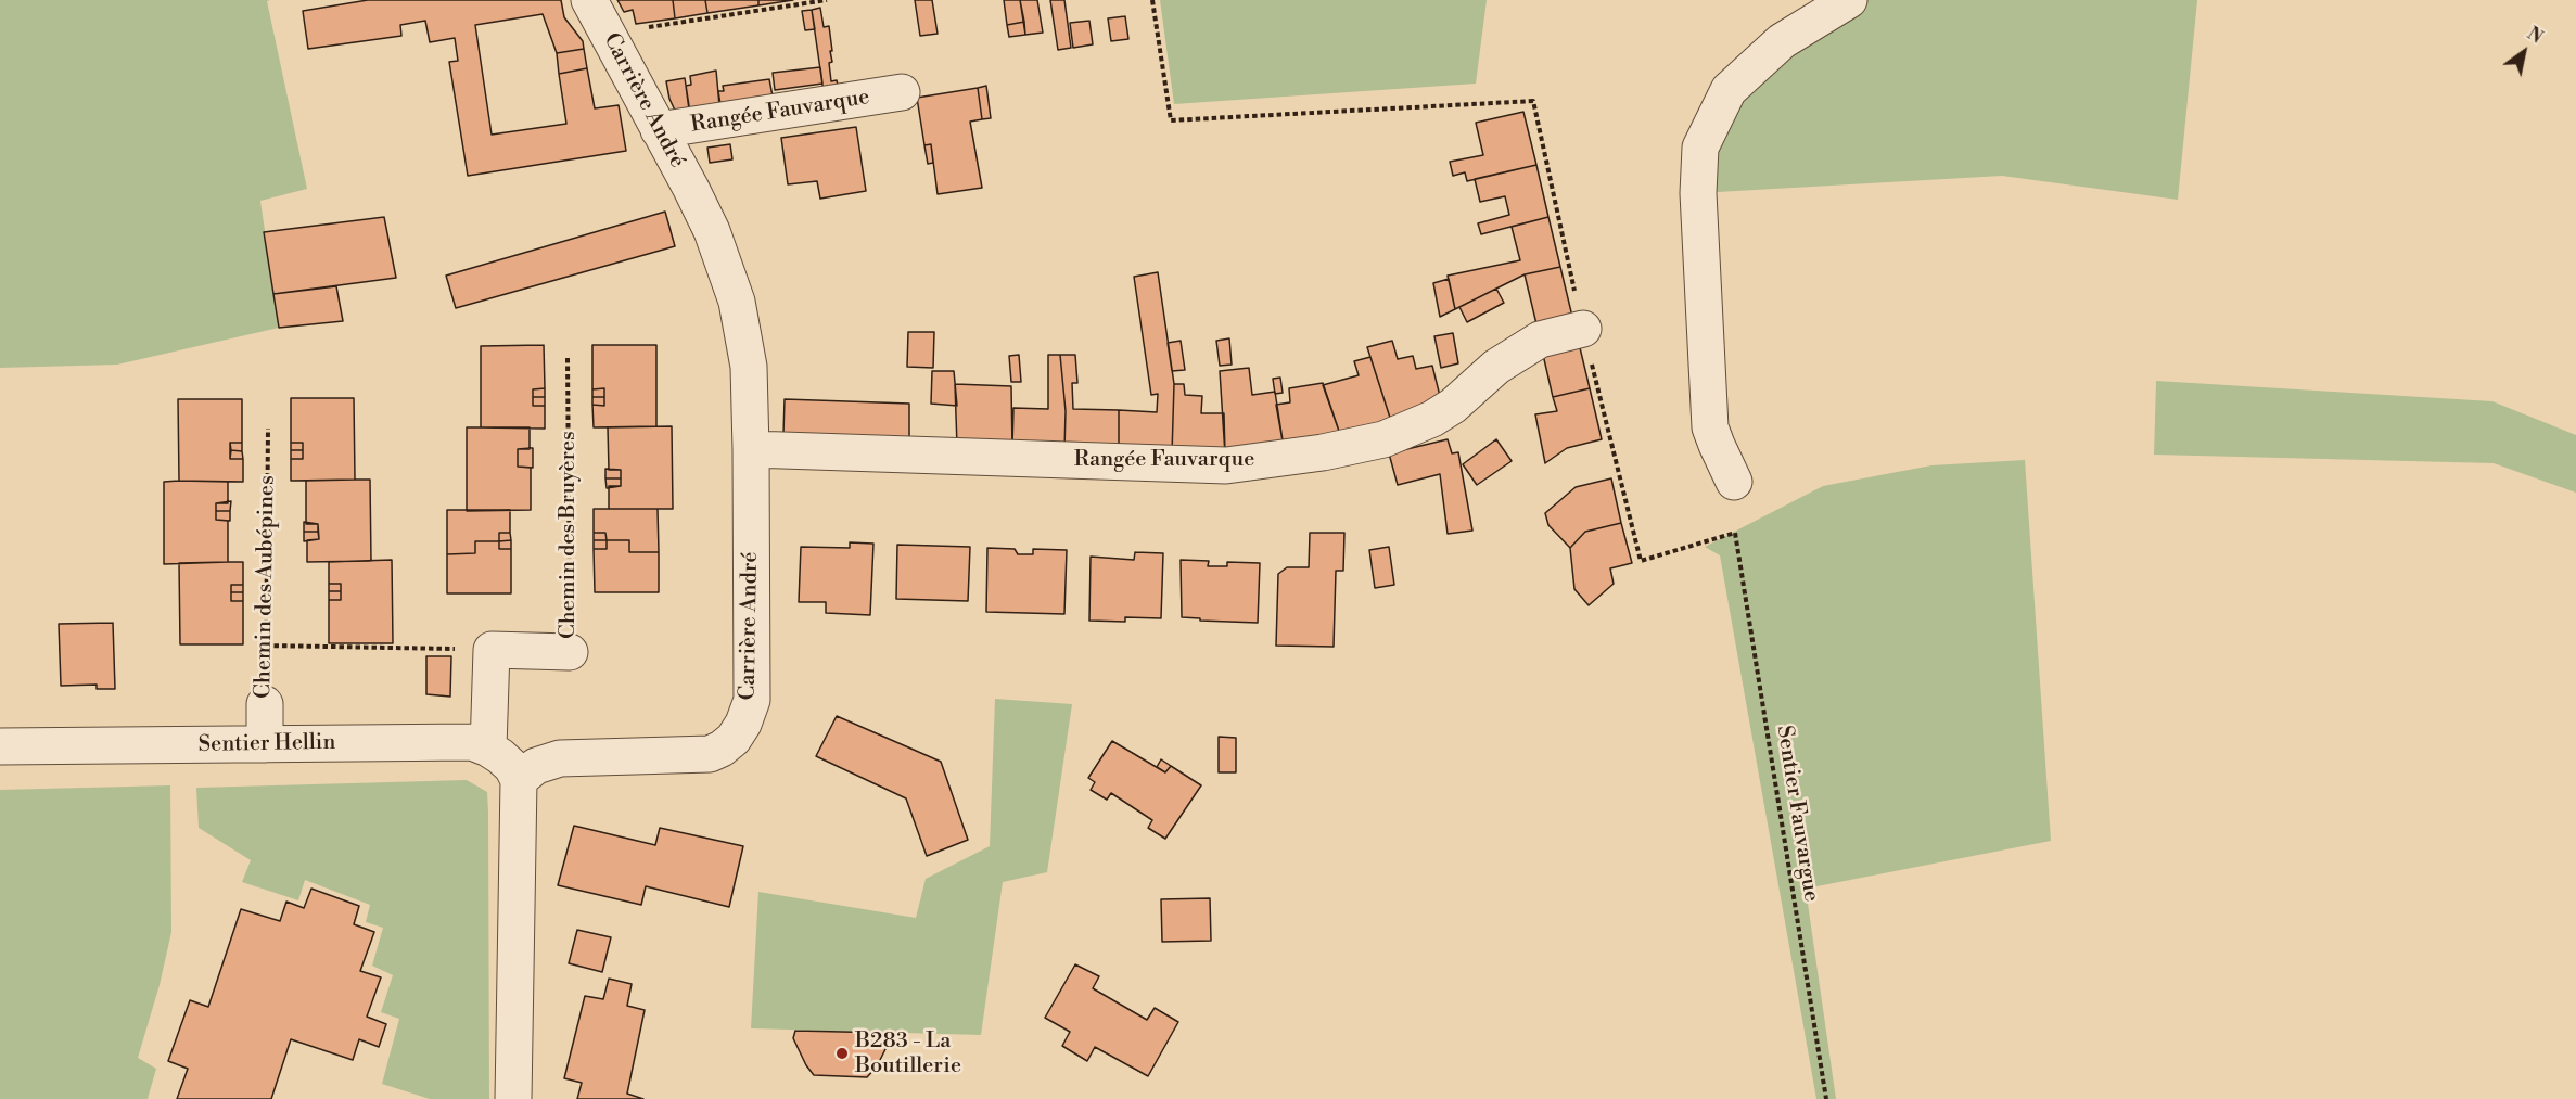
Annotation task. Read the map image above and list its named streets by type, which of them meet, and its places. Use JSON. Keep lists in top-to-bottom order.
{
  "streets": {
    "street": [
      "Carrière André",
      "Rangée Fauvarque",
      "Chemin des Bruyères",
      "Chemin des Aubépines",
      "Sentier Hellin"
    ],
    "path": ["Sentier Fauvargue"]
  },
  "crossings": [
    ["Carrière André", "Rangée Fauvarque"],
    ["Carrière André", "Sentier Hellin"],
    ["Rangée Fauvarque", "Sentier Fauvargue"],
    ["Chemin des Aubépines", "Sentier Hellin"]
  ],
  "places": ["B283 - La Boutillerie"],
  "north": "top right"
}
